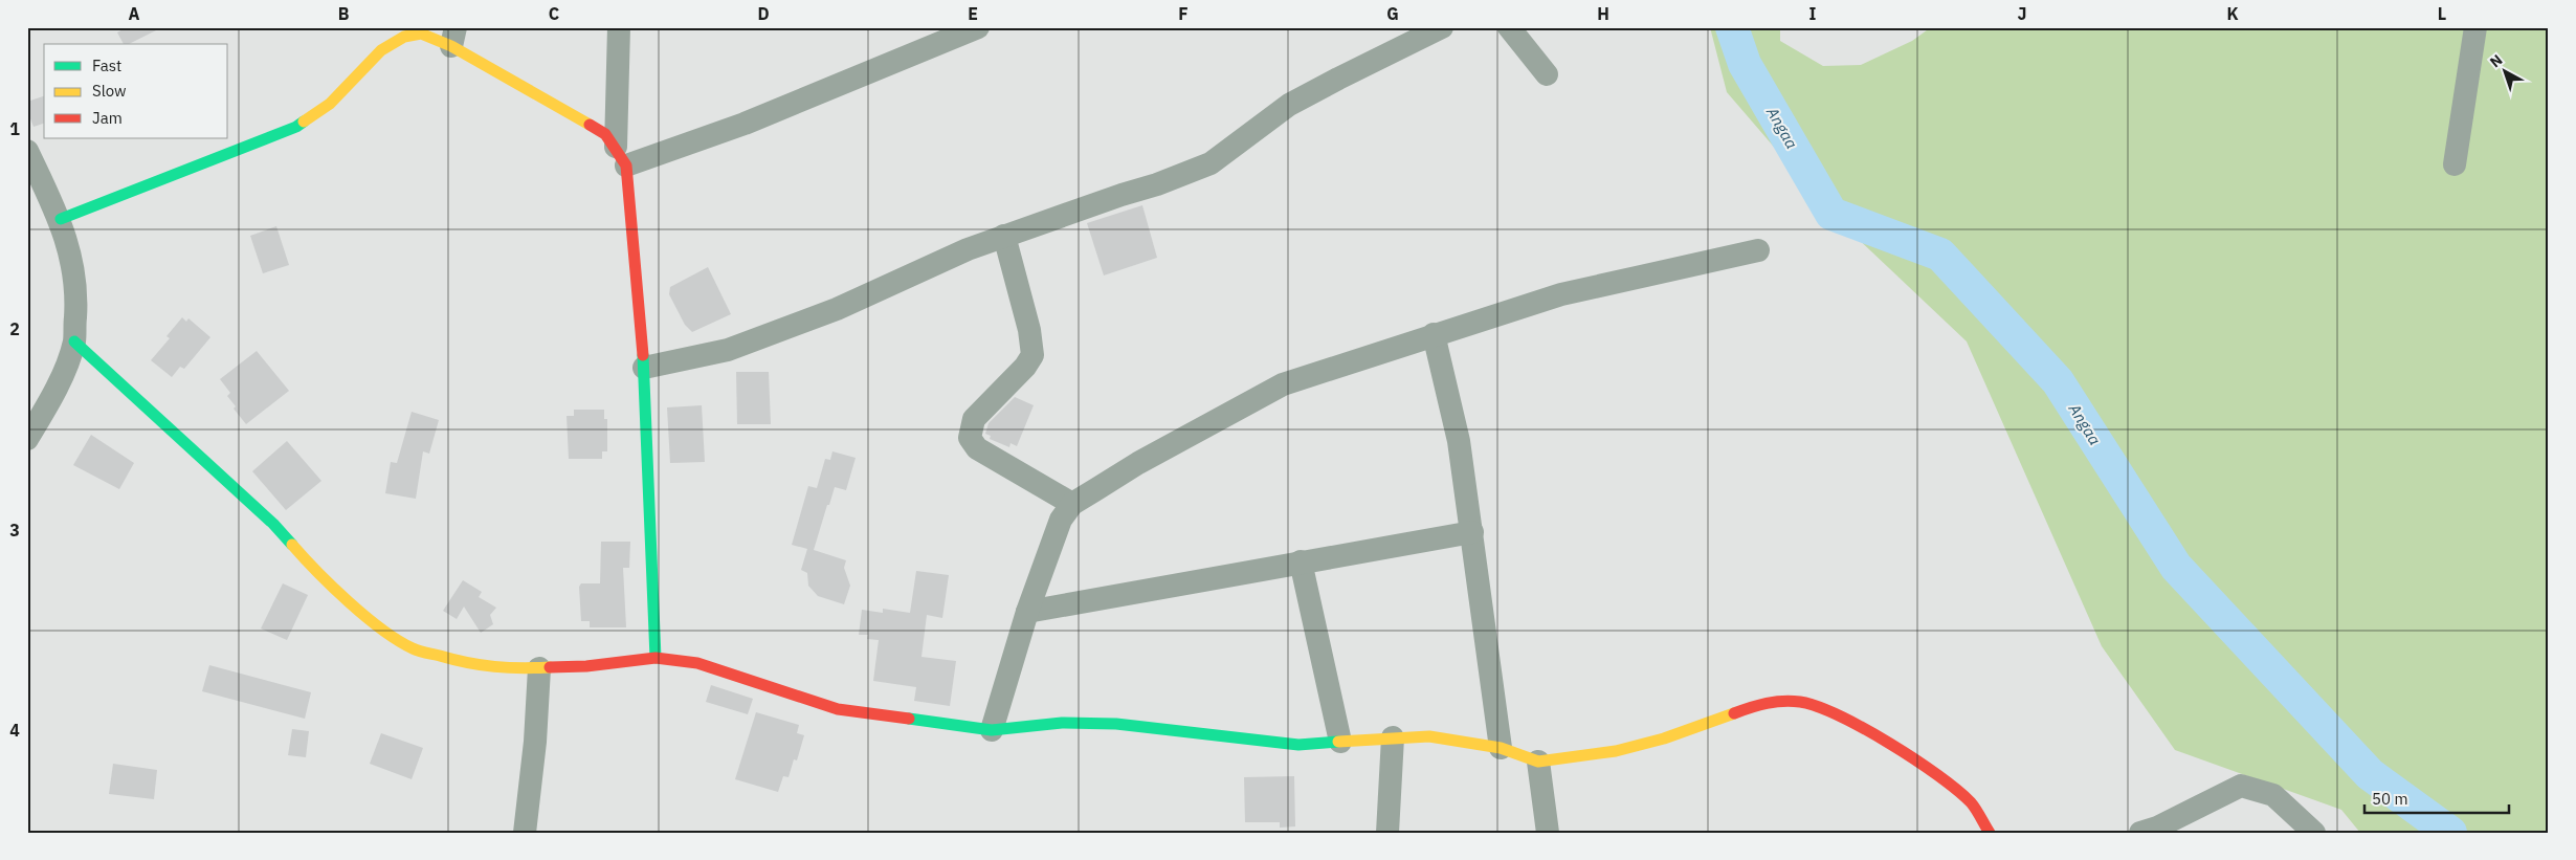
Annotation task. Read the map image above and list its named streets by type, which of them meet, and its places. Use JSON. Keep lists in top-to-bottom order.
{
  "water": ["Angaa"],
  "legend": ["Fast", "Slow", "Jam"],
  "scale_bar": "50 m",
  "north": "top left",
  "grid": {
    "columns": [
      "A",
      "B",
      "C",
      "D",
      "E",
      "F",
      "G",
      "H",
      "I",
      "J",
      "K",
      "L"
    ],
    "rows": [
      "1",
      "2",
      "3",
      "4"
    ]
  }
}
